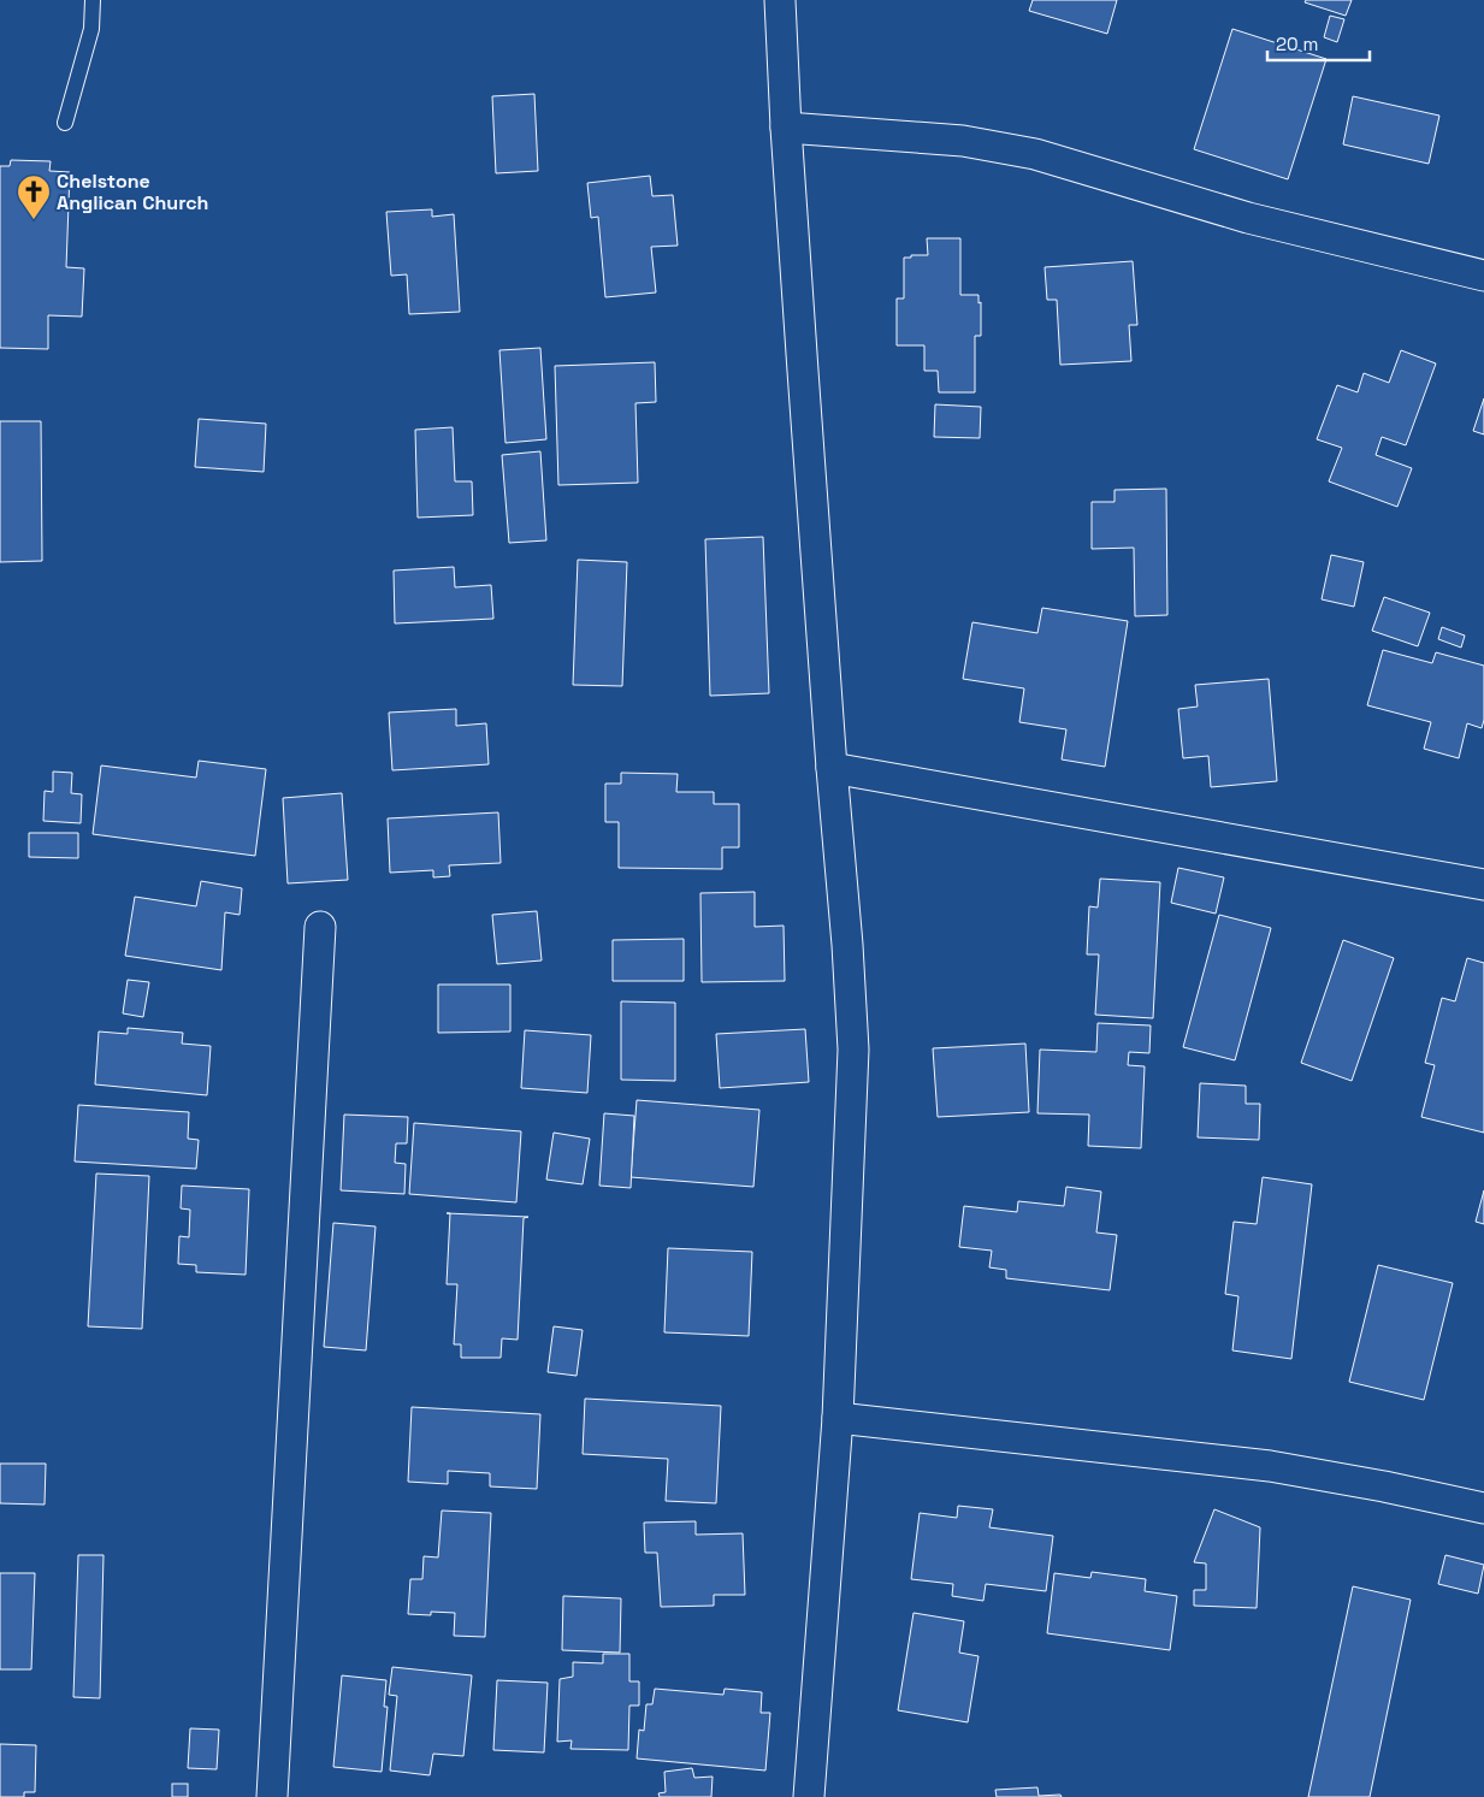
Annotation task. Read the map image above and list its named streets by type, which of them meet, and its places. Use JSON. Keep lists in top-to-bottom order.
{
  "places": {
    "church": ["Chelstone Anglican Church"]
  },
  "scale_bar": "20 m"
}
